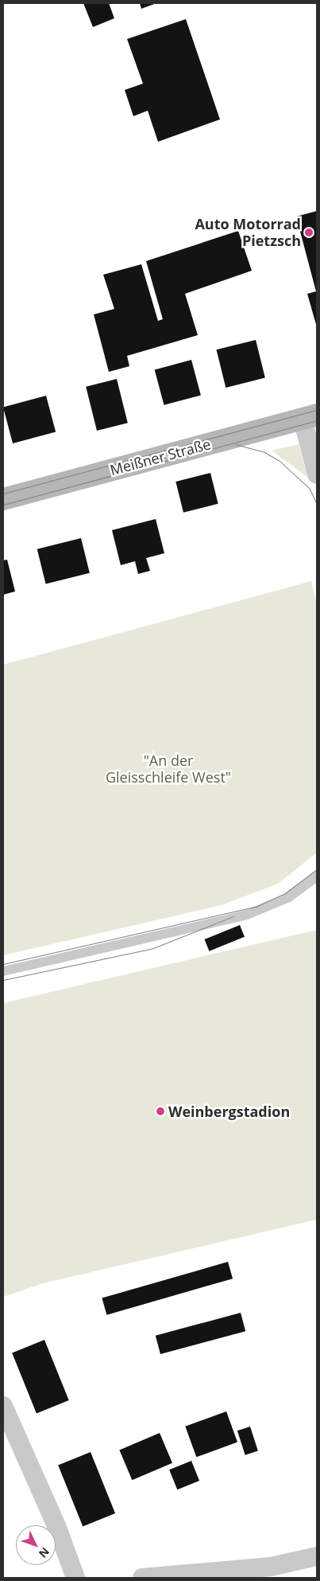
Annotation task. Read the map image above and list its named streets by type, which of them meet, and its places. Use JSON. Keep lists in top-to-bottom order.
{
  "streets": {
    "main road": ["Meißner Straße"]
  },
  "parks": ["\"An der Gleisschleife West\""],
  "places": ["Auto Motorrad Pietzsch", "Weinbergstadion"],
  "north": "bottom right"
}
